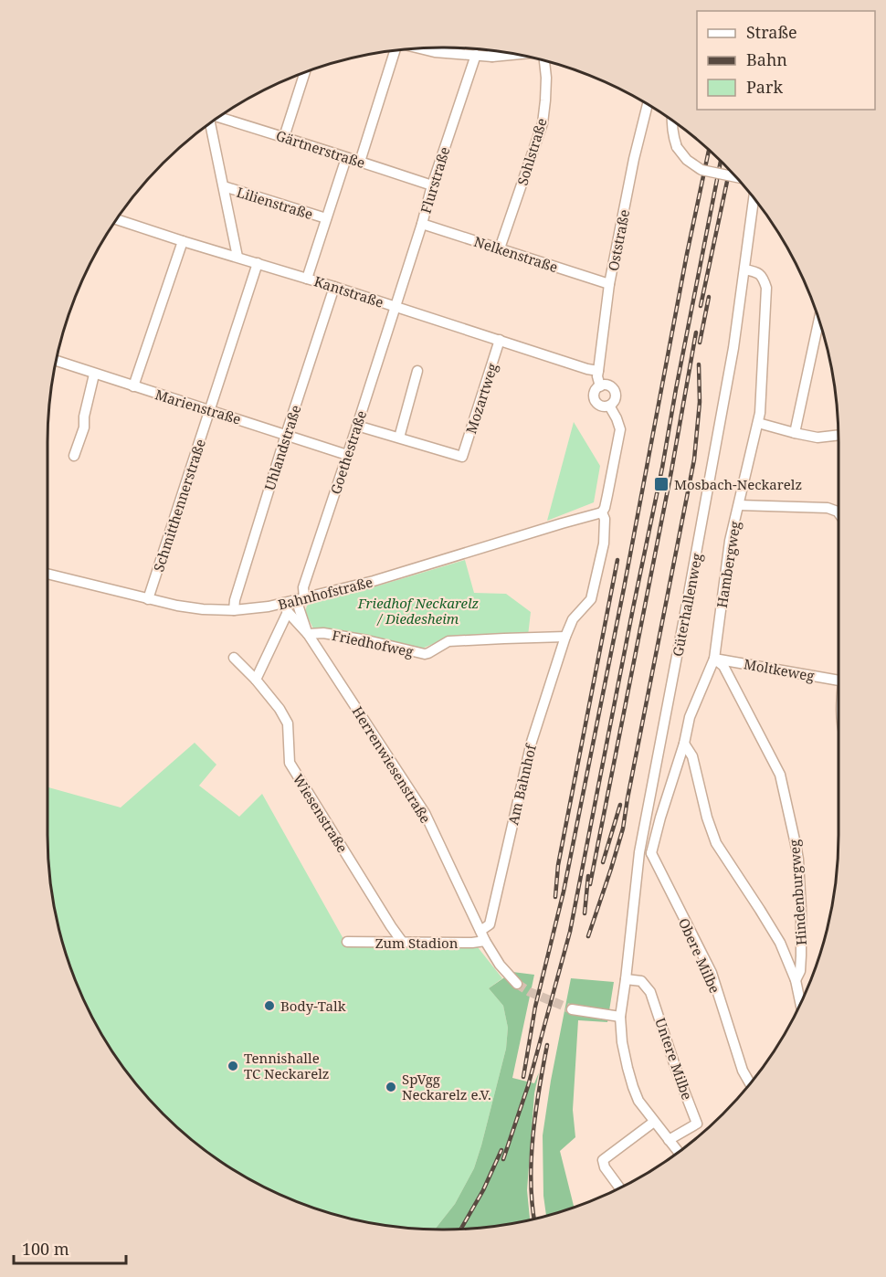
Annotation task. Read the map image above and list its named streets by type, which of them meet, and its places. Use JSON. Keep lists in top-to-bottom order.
{
  "streets": {
    "street": [
      "Gärtnerstraße",
      "Sohlstraße",
      "Flurstraße",
      "Lilienstraße",
      "Oststraße",
      "Nelkenstraße",
      "Kantstraße",
      "Mozartweg",
      "Marienstraße",
      "Uhlandstraße",
      "Goethestraße",
      "Schmitthennerstraße",
      "Hambergweg",
      "Bahnhofstraße",
      "Güterhallenweg",
      "Friedhofweg",
      "Moltkeweg",
      "Herrenwiesenstraße",
      "Am Bahnhof",
      "Wiesenstraße",
      "Hindenburgweg",
      "Zum Stadion",
      "Obere Milbe",
      "Untere Milbe"
    ]
  },
  "crossings": [
    ["Gärtnerstraße", "Flurstraße"],
    ["Sohlstraße", "Nelkenstraße"],
    ["Flurstraße", "Nelkenstraße"],
    ["Flurstraße", "Kantstraße"],
    ["Flurstraße", "Goethestraße"],
    ["Oststraße", "Nelkenstraße"],
    ["Oststraße", "Kantstraße"],
    ["Kantstraße", "Mozartweg"],
    ["Kantstraße", "Uhlandstraße"],
    ["Kantstraße", "Goethestraße"],
    ["Kantstraße", "Schmitthennerstraße"],
    ["Marienstraße", "Uhlandstraße"],
    ["Marienstraße", "Goethestraße"],
    ["Marienstraße", "Schmitthennerstraße"],
    ["Uhlandstraße", "Bahnhofstraße"],
    ["Goethestraße", "Bahnhofstraße"],
    ["Goethestraße", "Herrenwiesenstraße"],
    ["Schmitthennerstraße", "Bahnhofstraße"],
    ["Hambergweg", "Güterhallenweg"],
    ["Hambergweg", "Moltkeweg"],
    ["Hambergweg", "Hindenburgweg"],
    ["Hambergweg", "Obere Milbe"],
    ["Bahnhofstraße", "Herrenwiesenstraße"],
    ["Bahnhofstraße", "Am Bahnhof"],
    ["Güterhallenweg", "Untere Milbe"],
    ["Friedhofweg", "Herrenwiesenstraße"],
    ["Friedhofweg", "Am Bahnhof"],
    ["Moltkeweg", "Hindenburgweg"],
    ["Herrenwiesenstraße", "Am Bahnhof"],
    ["Herrenwiesenstraße", "Zum Stadion"],
    ["Am Bahnhof", "Zum Stadion"],
    ["Wiesenstraße", "Zum Stadion"]
  ],
  "parks": ["Friedhof Neckarelz / Diedesheim"],
  "places": {
    "transit": ["Mosbach-Neckarelz"],
    "other": ["Body-Talk", "Tennishalle TC Neckarelz", "SpVgg Neckarelz e.V."]
  },
  "legend": ["Straße", "Bahn", "Park"],
  "scale_bar": "100 m"
}
